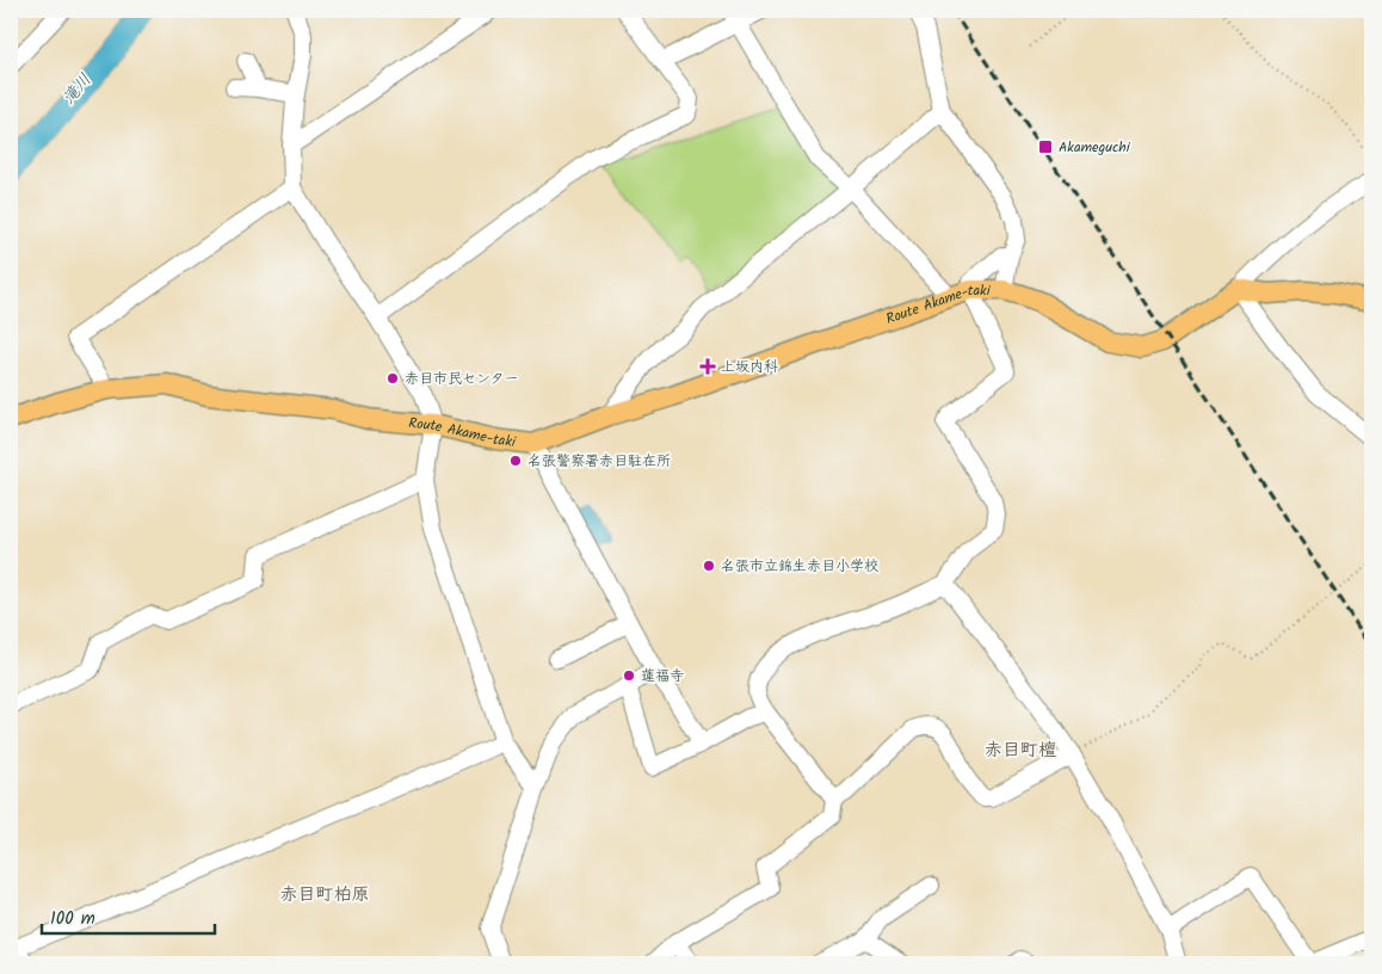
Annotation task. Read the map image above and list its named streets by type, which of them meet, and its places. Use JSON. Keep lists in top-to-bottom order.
{
  "streets": {
    "main road": ["Route Akame-taki"]
  },
  "districts": ["赤目町檀", "赤目町柏原"],
  "water": ["滝川"],
  "places": {
    "transit": ["Akameguchi"],
    "health": ["上坂内科"],
    "other": [
      "赤目市民センター",
      "名張警察署赤目駐在所",
      "名張市立錦生赤目小学校",
      "蓮福寺"
    ]
  },
  "scale_bar": "100 m"
}
